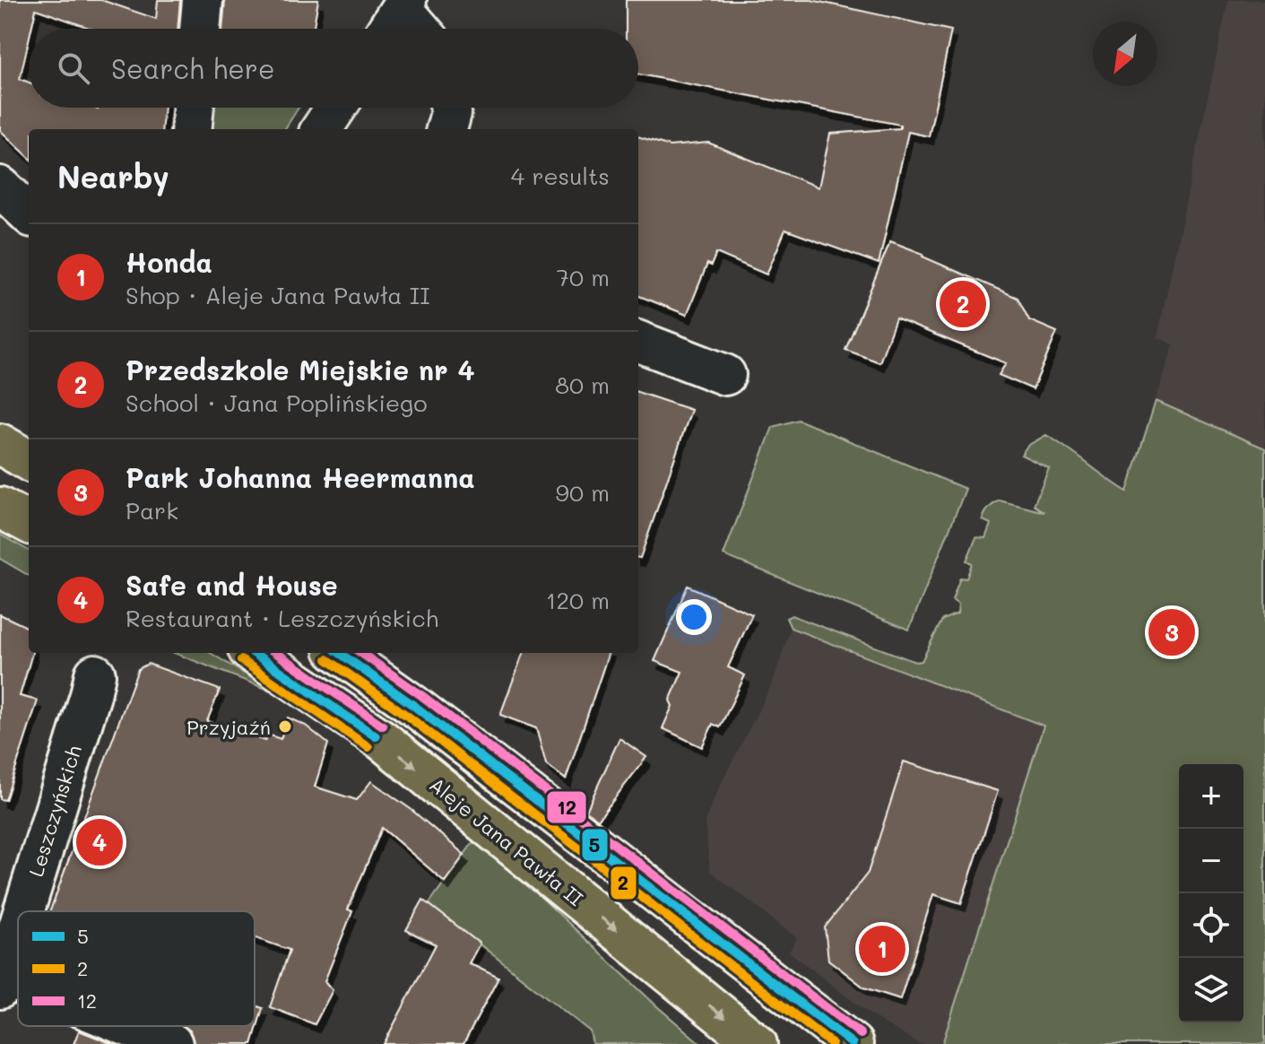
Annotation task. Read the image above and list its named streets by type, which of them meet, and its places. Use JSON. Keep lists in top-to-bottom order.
{
  "streets": {
    "main road": ["Aleje Jana Pawła II"],
    "street": ["Leszczyńskich"]
  },
  "places": ["Przyjaźń"],
  "lines": ["transit line 5", "transit line 12", "transit line 2"],
  "legend": ["5", "2", "12"],
  "north": "bottom left",
  "page": {
    "search": "Search here",
    "heading": ["Nearby", "4 results"],
    "list": [
      {
        "mark": "1",
        "name": "Honda",
        "note": "Shop · Aleje Jana Pawła II",
        "value": "70 m"
      },
      {
        "mark": "2",
        "name": "Przedszkole Miejskie nr 4",
        "note": "School · Jana Poplińskiego",
        "value": "80 m"
      },
      {
        "mark": "3",
        "name": "Park Johanna Heermanna",
        "note": "Park",
        "value": "90 m"
      },
      {
        "mark": "4",
        "name": "Safe and House",
        "note": "Restaurant · Leszczyńskich",
        "value": "120 m"
      }
    ],
    "pins": [
      "2",
      "3",
      "4",
      "1"
    ],
    "map_buttons": ["+", "−"]
  }
}
